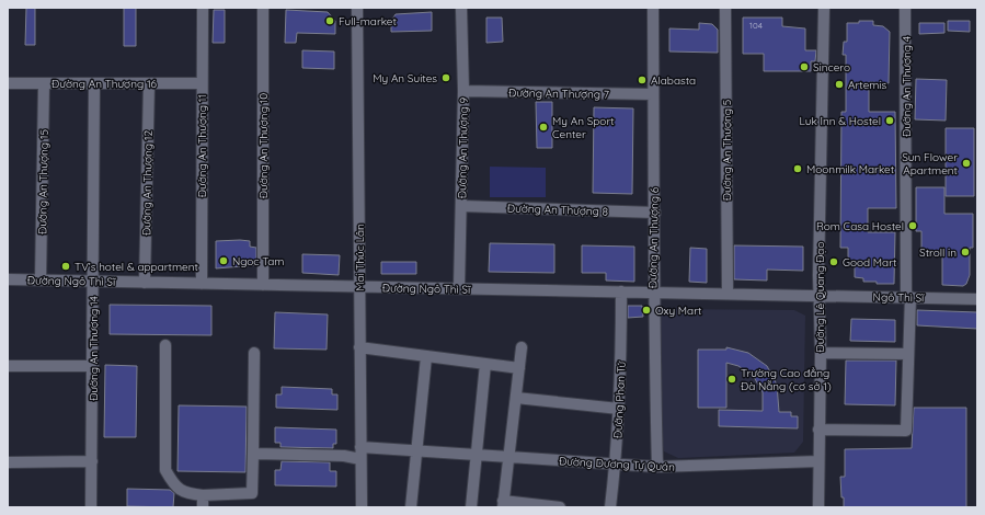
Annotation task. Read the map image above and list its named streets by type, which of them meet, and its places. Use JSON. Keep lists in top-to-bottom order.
{
  "streets": {
    "street": [
      "Đường An Thượng 16",
      "Đường An Thượng 4",
      "Đường An Thượng 7",
      "Đường An Thượng 11",
      "Đường An Thượng 10",
      "Đường An Thượng 9",
      "Đường An Thượng 5",
      "Đường An Thượng 15",
      "Đường An Thượng 12",
      "Đường An Thượng 8",
      "Đường An Thượng 6",
      "Mai Thúc Lân",
      "Đường Ngô Thì Sĩ",
      "Đường Lê Quang Đạo",
      "Ngô Thì Sĩ",
      "Đường An Thượng 14",
      "Đường Phan Tứ",
      "Đường Dương Tự Quán"
    ]
  },
  "crossings": [
    ["Đường An Thượng 16", "Đường An Thượng 11"],
    ["Đường An Thượng 16", "Đường An Thượng 15"],
    ["Đường An Thượng 16", "Đường An Thượng 12"],
    ["Đường An Thượng 16", "Đường An Thượng 14"],
    ["Đường An Thượng 4", "Đường Lê Quang Đạo"],
    ["Đường An Thượng 4", "Ngô Thì Sĩ"],
    ["Đường An Thượng 7", "Đường An Thượng 9"],
    ["Đường An Thượng 7", "Đường An Thượng 6"],
    ["Đường An Thượng 11", "Đường Ngô Thì Sĩ"],
    ["Đường An Thượng 10", "Đường Ngô Thì Sĩ"],
    ["Đường An Thượng 9", "Đường An Thượng 8"],
    ["Đường An Thượng 9", "Đường Ngô Thì Sĩ"],
    ["Đường An Thượng 5", "Đường Ngô Thì Sĩ"],
    ["Đường An Thượng 15", "Đường Ngô Thì Sĩ"],
    ["Đường An Thượng 12", "Đường Ngô Thì Sĩ"],
    ["Đường An Thượng 8", "Đường An Thượng 6"],
    ["Đường An Thượng 6", "Đường Ngô Thì Sĩ"],
    ["Đường An Thượng 6", "Đường Dương Tự Quán"],
    ["Mai Thúc Lân", "Đường Ngô Thì Sĩ"],
    ["Mai Thúc Lân", "Đường Dương Tự Quán"],
    ["Đường Ngô Thì Sĩ", "Đường Lê Quang Đạo"],
    ["Đường Ngô Thì Sĩ", "Ngô Thì Sĩ"],
    ["Đường Ngô Thì Sĩ", "Đường An Thượng 14"],
    ["Đường Ngô Thì Sĩ", "Đường Phan Tứ"],
    ["Đường Lê Quang Đạo", "Ngô Thì Sĩ"],
    ["Đường Lê Quang Đạo", "Đường Dương Tự Quán"],
    ["Đường Phan Tứ", "Đường Dương Tự Quán"]
  ],
  "places": [
    "Full-market",
    "Sincero",
    "My An Suites",
    "Alabasta",
    "Artemis",
    "Luk Inn & Hostel",
    "My An Sport Center",
    "Sun Flower Apartment",
    "Moonmilk Market",
    "Rom Casa Hostel",
    "Stroll in",
    "Ngoc Tam",
    "Good Mart",
    "TV’s hotel & appartment",
    "Oxy Mart",
    "Trường Cao đẳng Đà Nẵng (cơ sở 1)"
  ],
  "house_numbers": ["104"]
}
